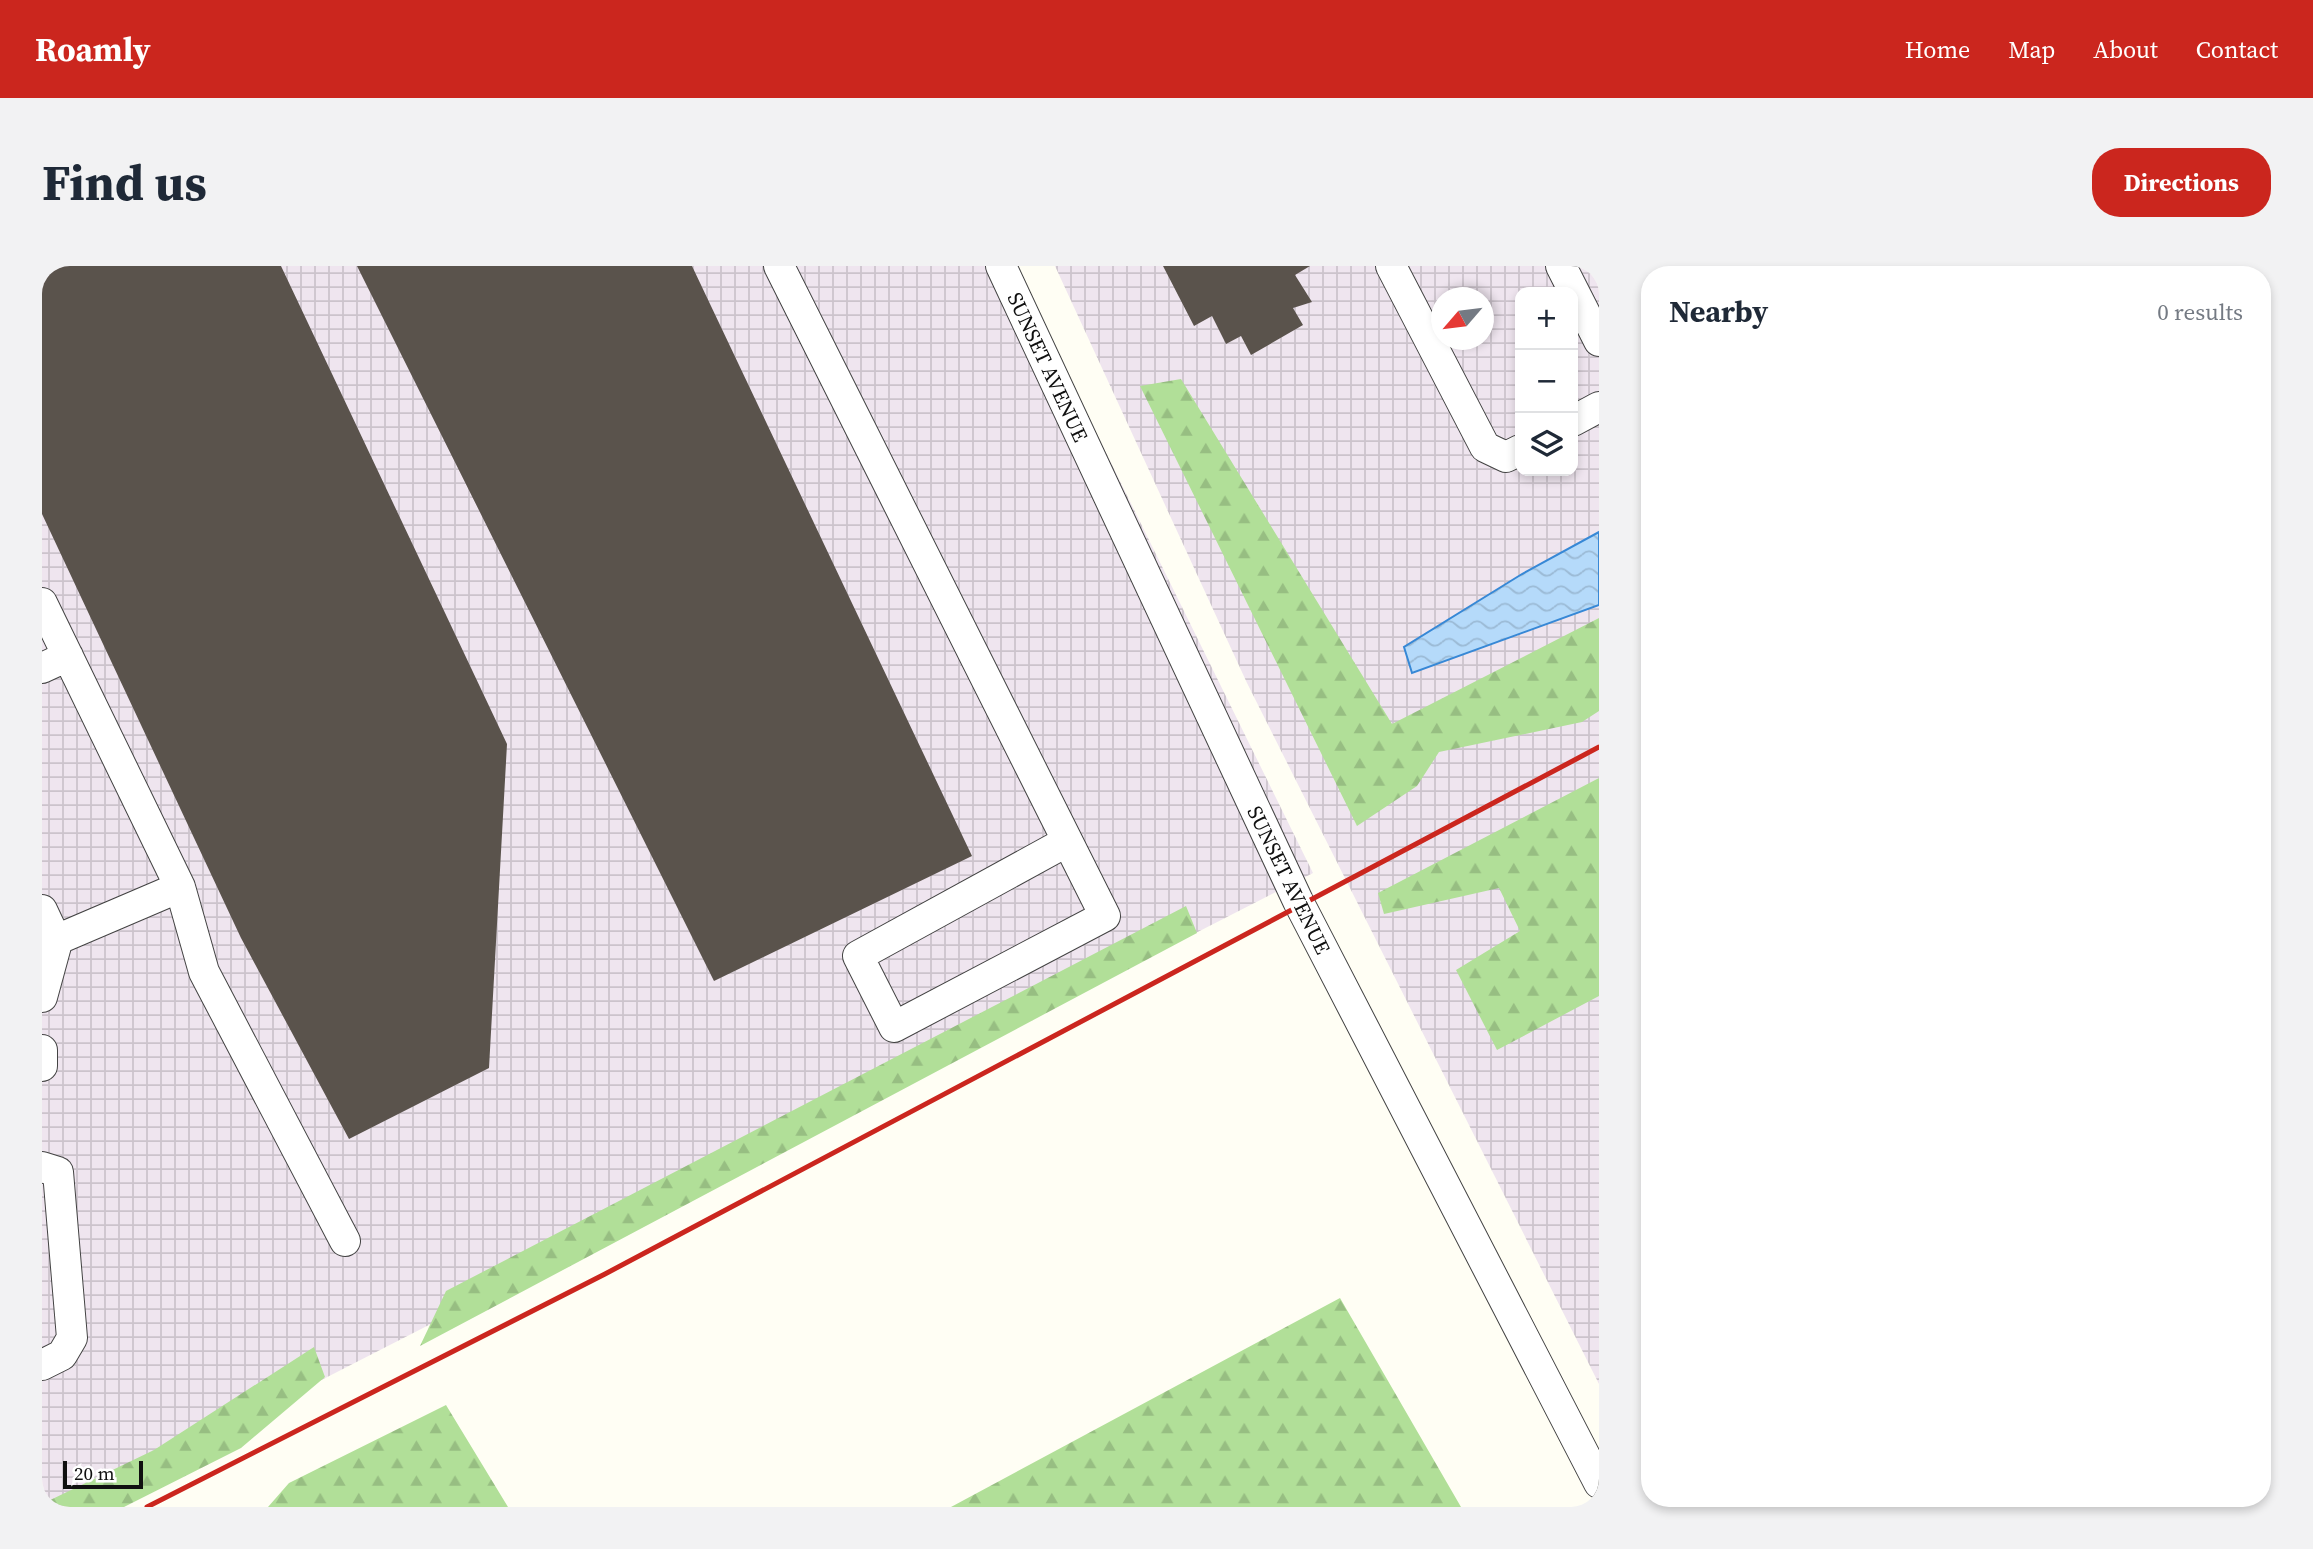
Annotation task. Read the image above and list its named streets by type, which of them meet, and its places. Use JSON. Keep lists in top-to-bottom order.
{
  "streets": {
    "street": ["SUNSET AVENUE"]
  },
  "scale_bar": "20 m",
  "north": "bottom left",
  "page": {
    "header": "Roamly",
    "nav": [
      "Home",
      "Map",
      "About",
      "Contact"
    ],
    "buttons": "Directions",
    "title": "Find us",
    "heading": ["Nearby", "0 results"],
    "map_buttons": ["+", "−"],
    "scale": "20 m"
  }
}
